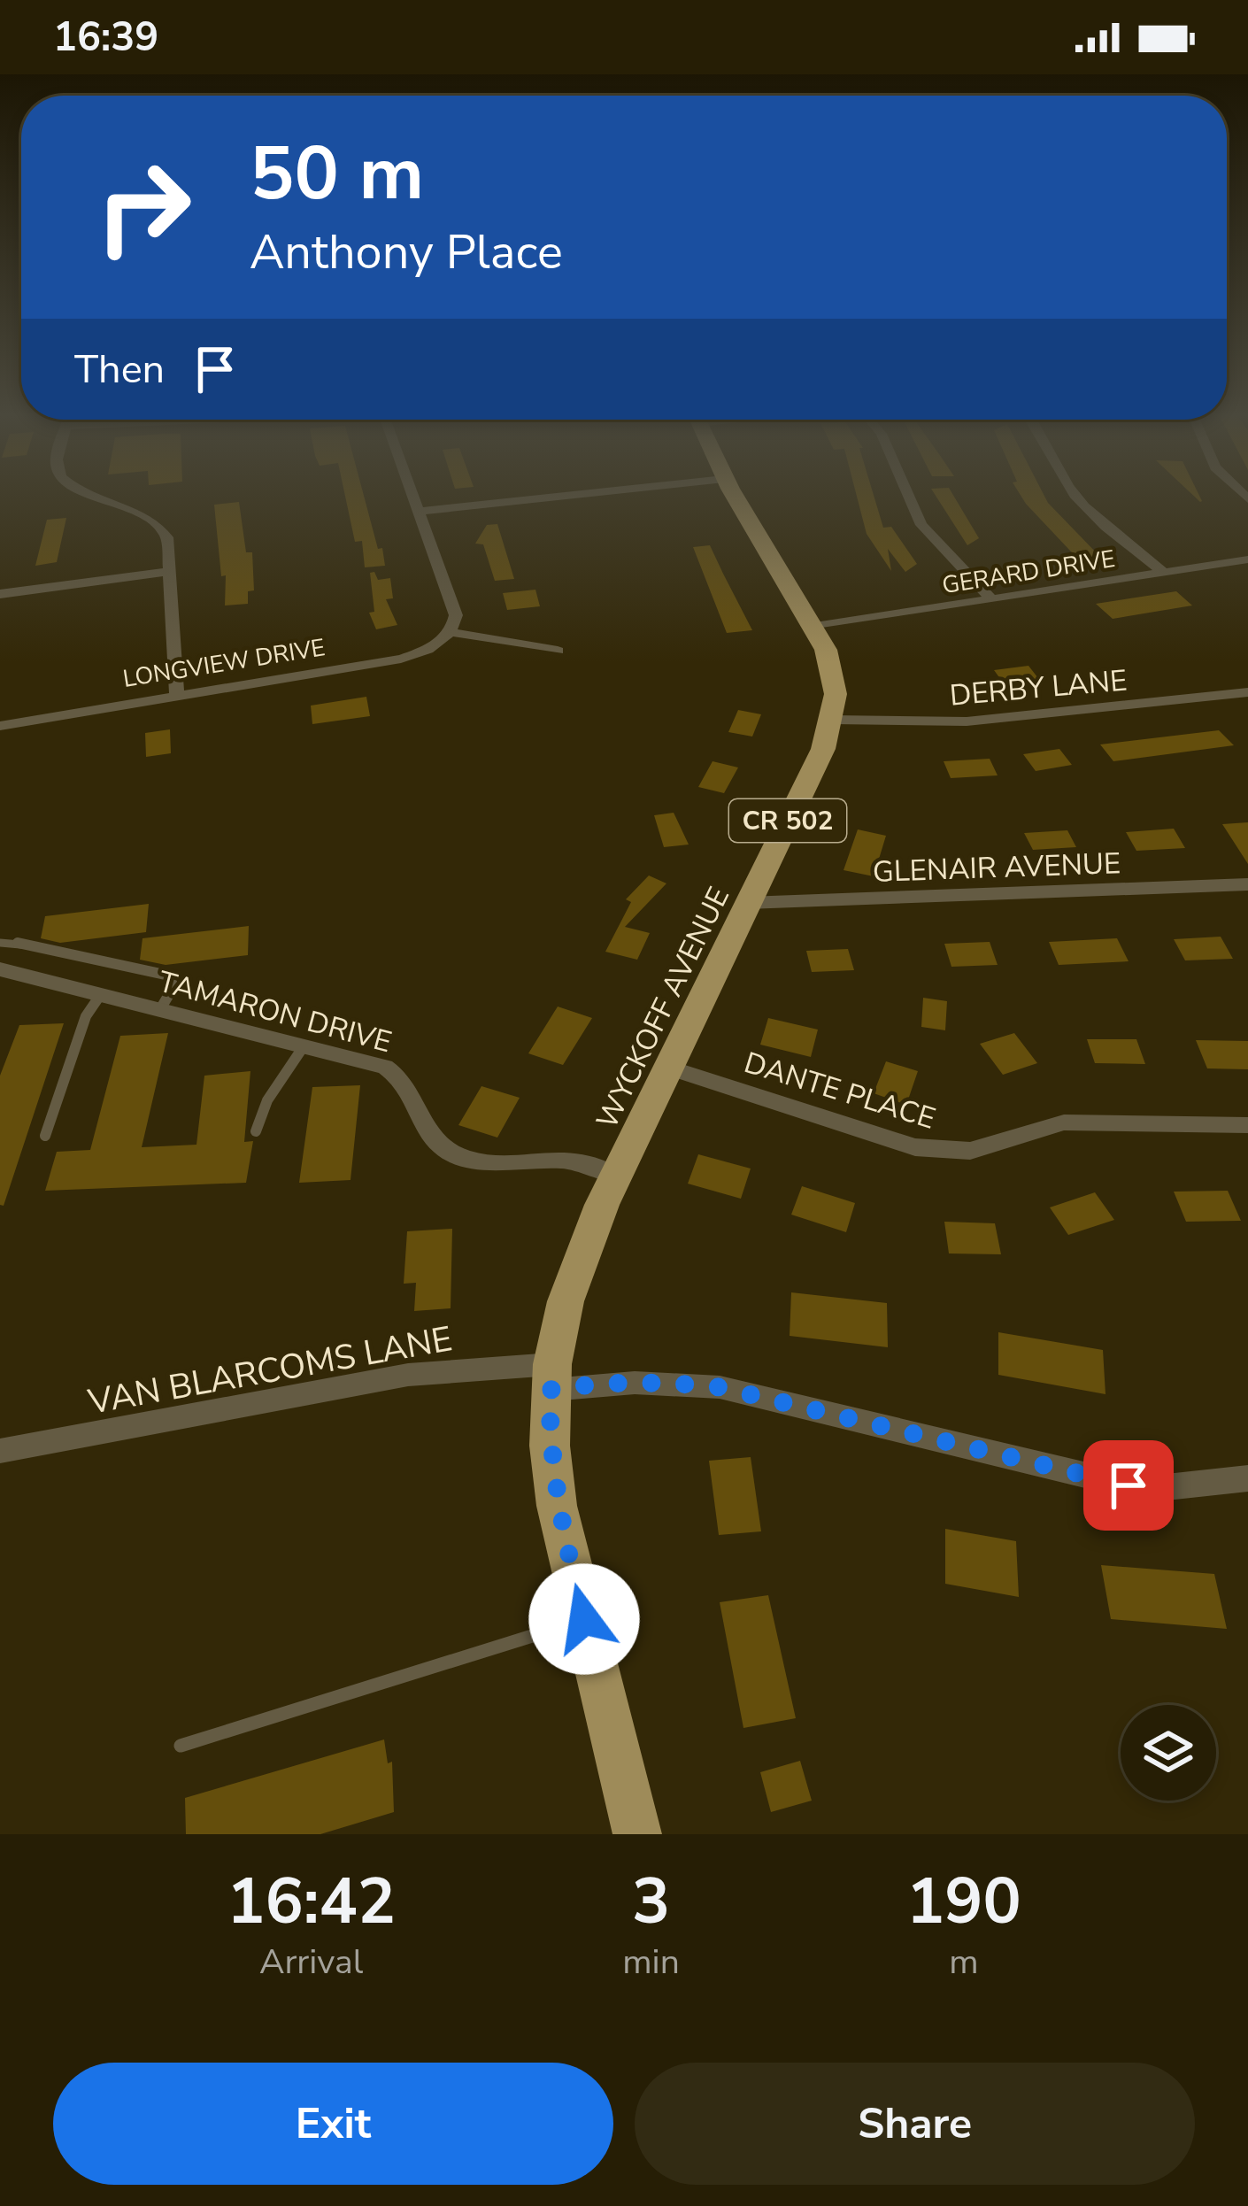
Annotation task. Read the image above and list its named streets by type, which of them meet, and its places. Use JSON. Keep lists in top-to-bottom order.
{
  "streets": {
    "main road": ["CR 502", "WYCKOFF AVENUE"],
    "street": [
      "GERARD DRIVE",
      "LONGVIEW DRIVE",
      "DERBY LANE",
      "GLENAIR AVENUE",
      "TAMARON DRIVE",
      "DANTE PLACE",
      "VAN BLARCOMS LANE"
    ]
  },
  "crossings": [
    ["GERARD DRIVE", "WYCKOFF AVENUE"],
    ["DERBY LANE", "WYCKOFF AVENUE"],
    ["CR 502", "WYCKOFF AVENUE"],
    ["CR 502", "VAN BLARCOMS LANE"],
    ["GLENAIR AVENUE", "WYCKOFF AVENUE"],
    ["WYCKOFF AVENUE", "TAMARON DRIVE"],
    ["WYCKOFF AVENUE", "DANTE PLACE"],
    ["WYCKOFF AVENUE", "VAN BLARCOMS LANE"]
  ],
  "page": {
    "status": "16:39",
    "turn": ["50 m", "Anthony Place"],
    "then": "Then",
    "eta": [
      "16:42",
      "Arrival",
      "3",
      "min",
      "190",
      "m"
    ],
    "buttons": ["Exit", "Share"]
  }
}
